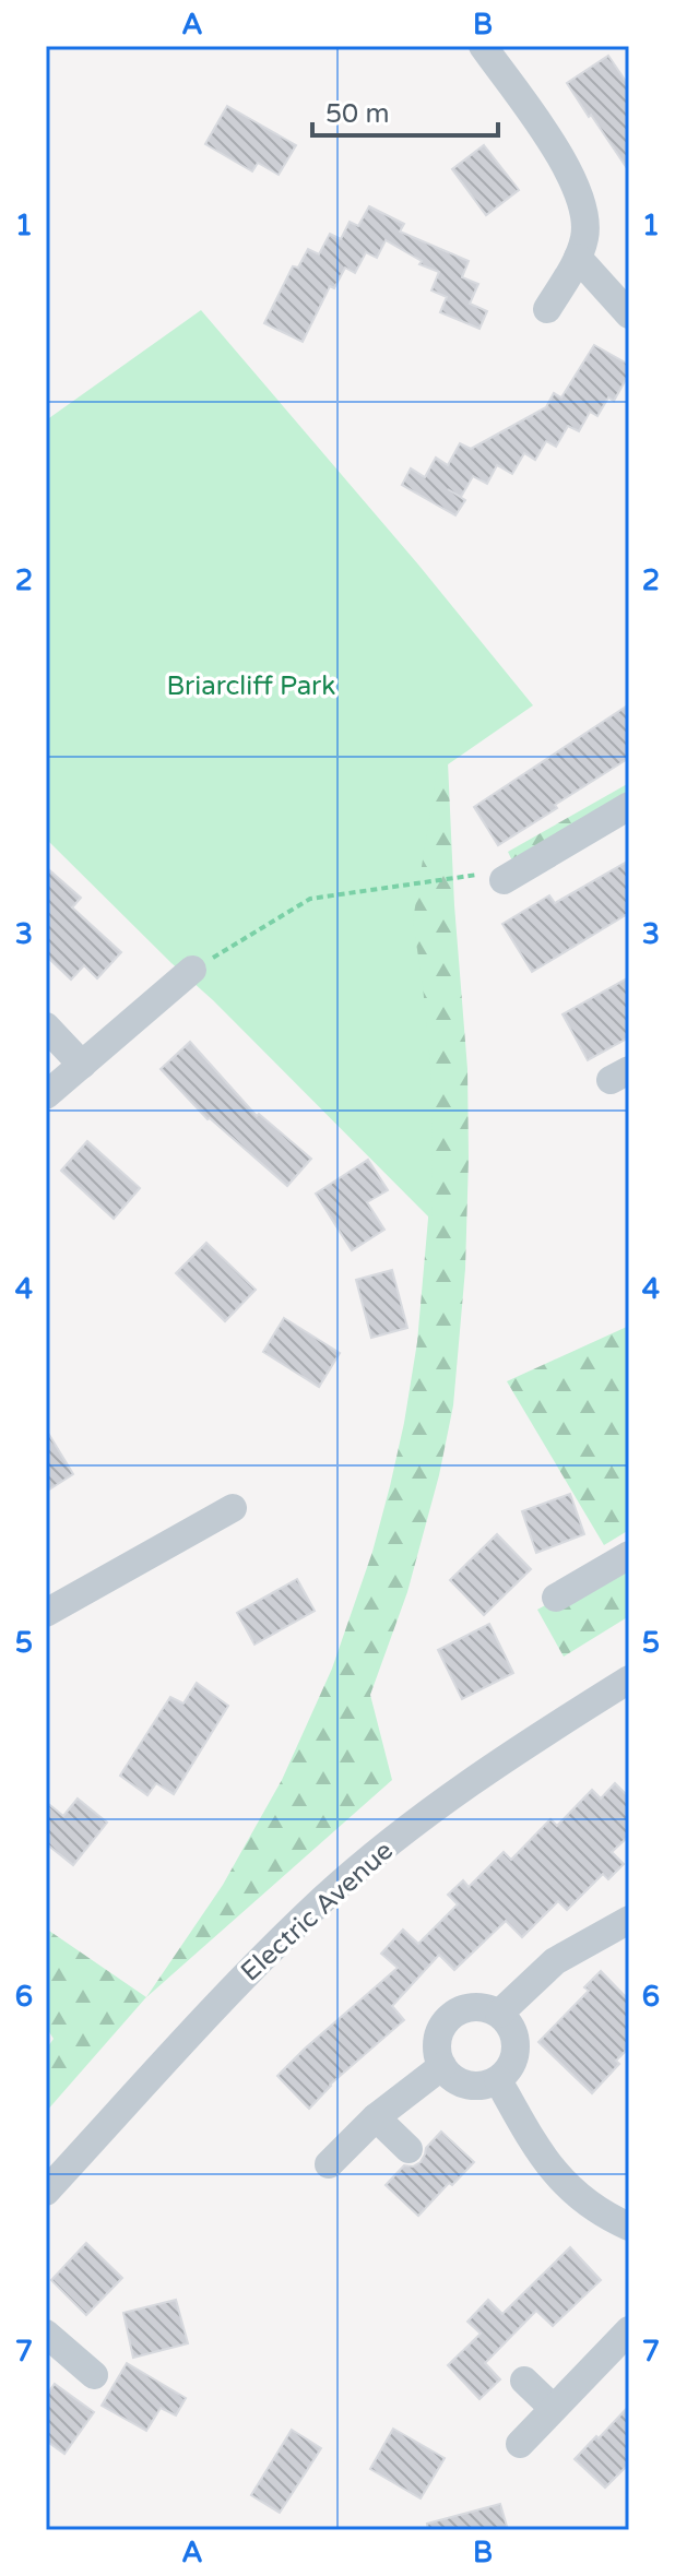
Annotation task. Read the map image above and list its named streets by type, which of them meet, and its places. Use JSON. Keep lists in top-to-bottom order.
{
  "streets": {
    "street": ["Electric Avenue"]
  },
  "parks": ["Briarcliff Park"],
  "scale_bar": "50 m",
  "grid": {
    "columns": ["A", "B"],
    "rows": [
      "1",
      "2",
      "3",
      "4",
      "5",
      "6",
      "7"
    ]
  }
}
